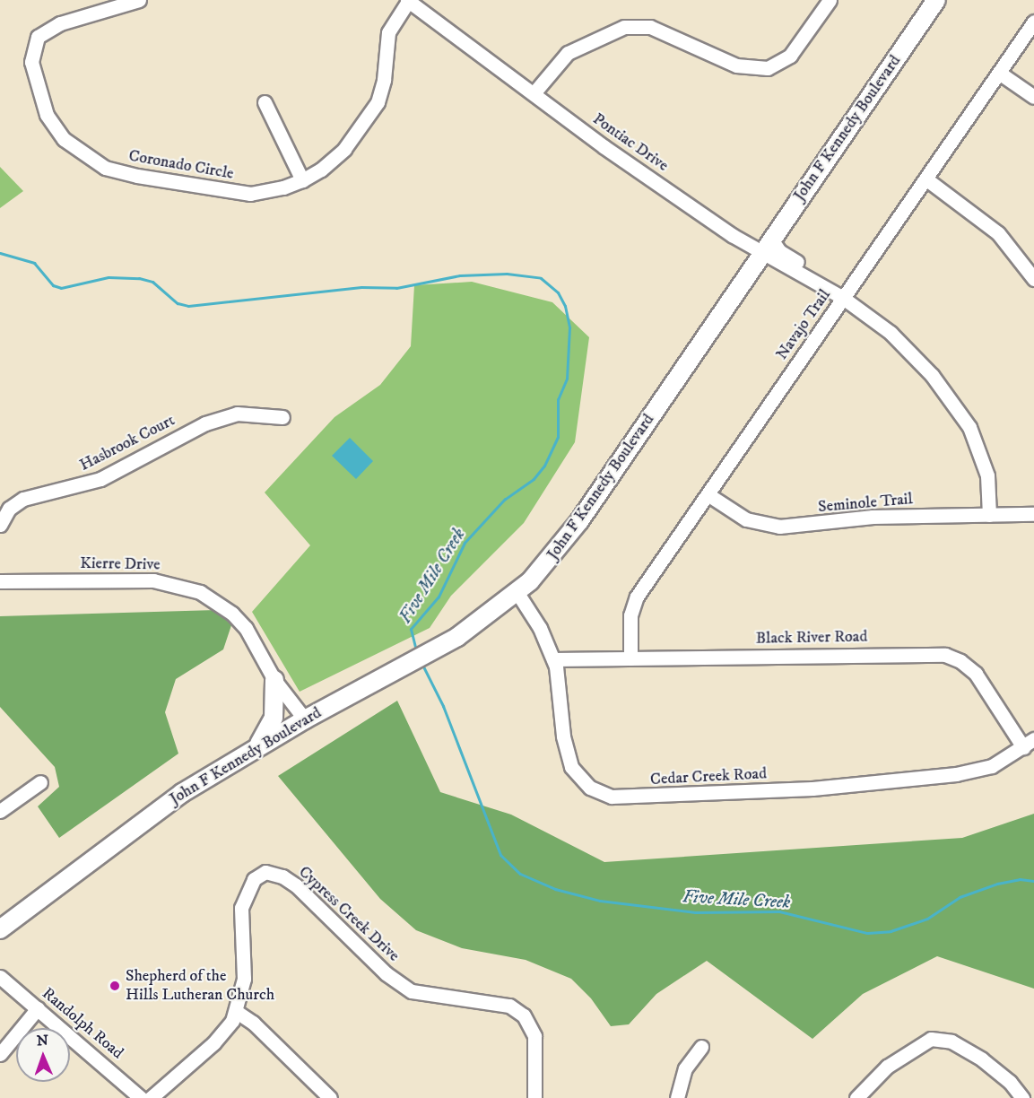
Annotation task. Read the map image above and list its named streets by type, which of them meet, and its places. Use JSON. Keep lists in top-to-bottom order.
{
  "streets": {
    "main road": ["John F Kennedy Boulevard"],
    "street": [
      "Pontiac Drive",
      "Coronado Circle",
      "Navajo Trail",
      "Hasbrook Court",
      "Seminole Trail",
      "Kierre Drive",
      "Black River Road",
      "Cedar Creek Road",
      "Cypress Creek Drive",
      "Randolph Road"
    ]
  },
  "crossings": [
    ["John F Kennedy Boulevard", "Pontiac Drive"],
    ["John F Kennedy Boulevard", "Kierre Drive"],
    ["John F Kennedy Boulevard", "Cedar Creek Road"],
    ["Pontiac Drive", "Coronado Circle"],
    ["Pontiac Drive", "Navajo Trail"],
    ["Pontiac Drive", "Seminole Trail"],
    ["Navajo Trail", "Seminole Trail"],
    ["Navajo Trail", "Black River Road"],
    ["Black River Road", "Cedar Creek Road"]
  ],
  "water": ["Five Mile Creek"],
  "places": ["Shepherd of the Hills Lutheran Church"],
  "north": "top"
}
